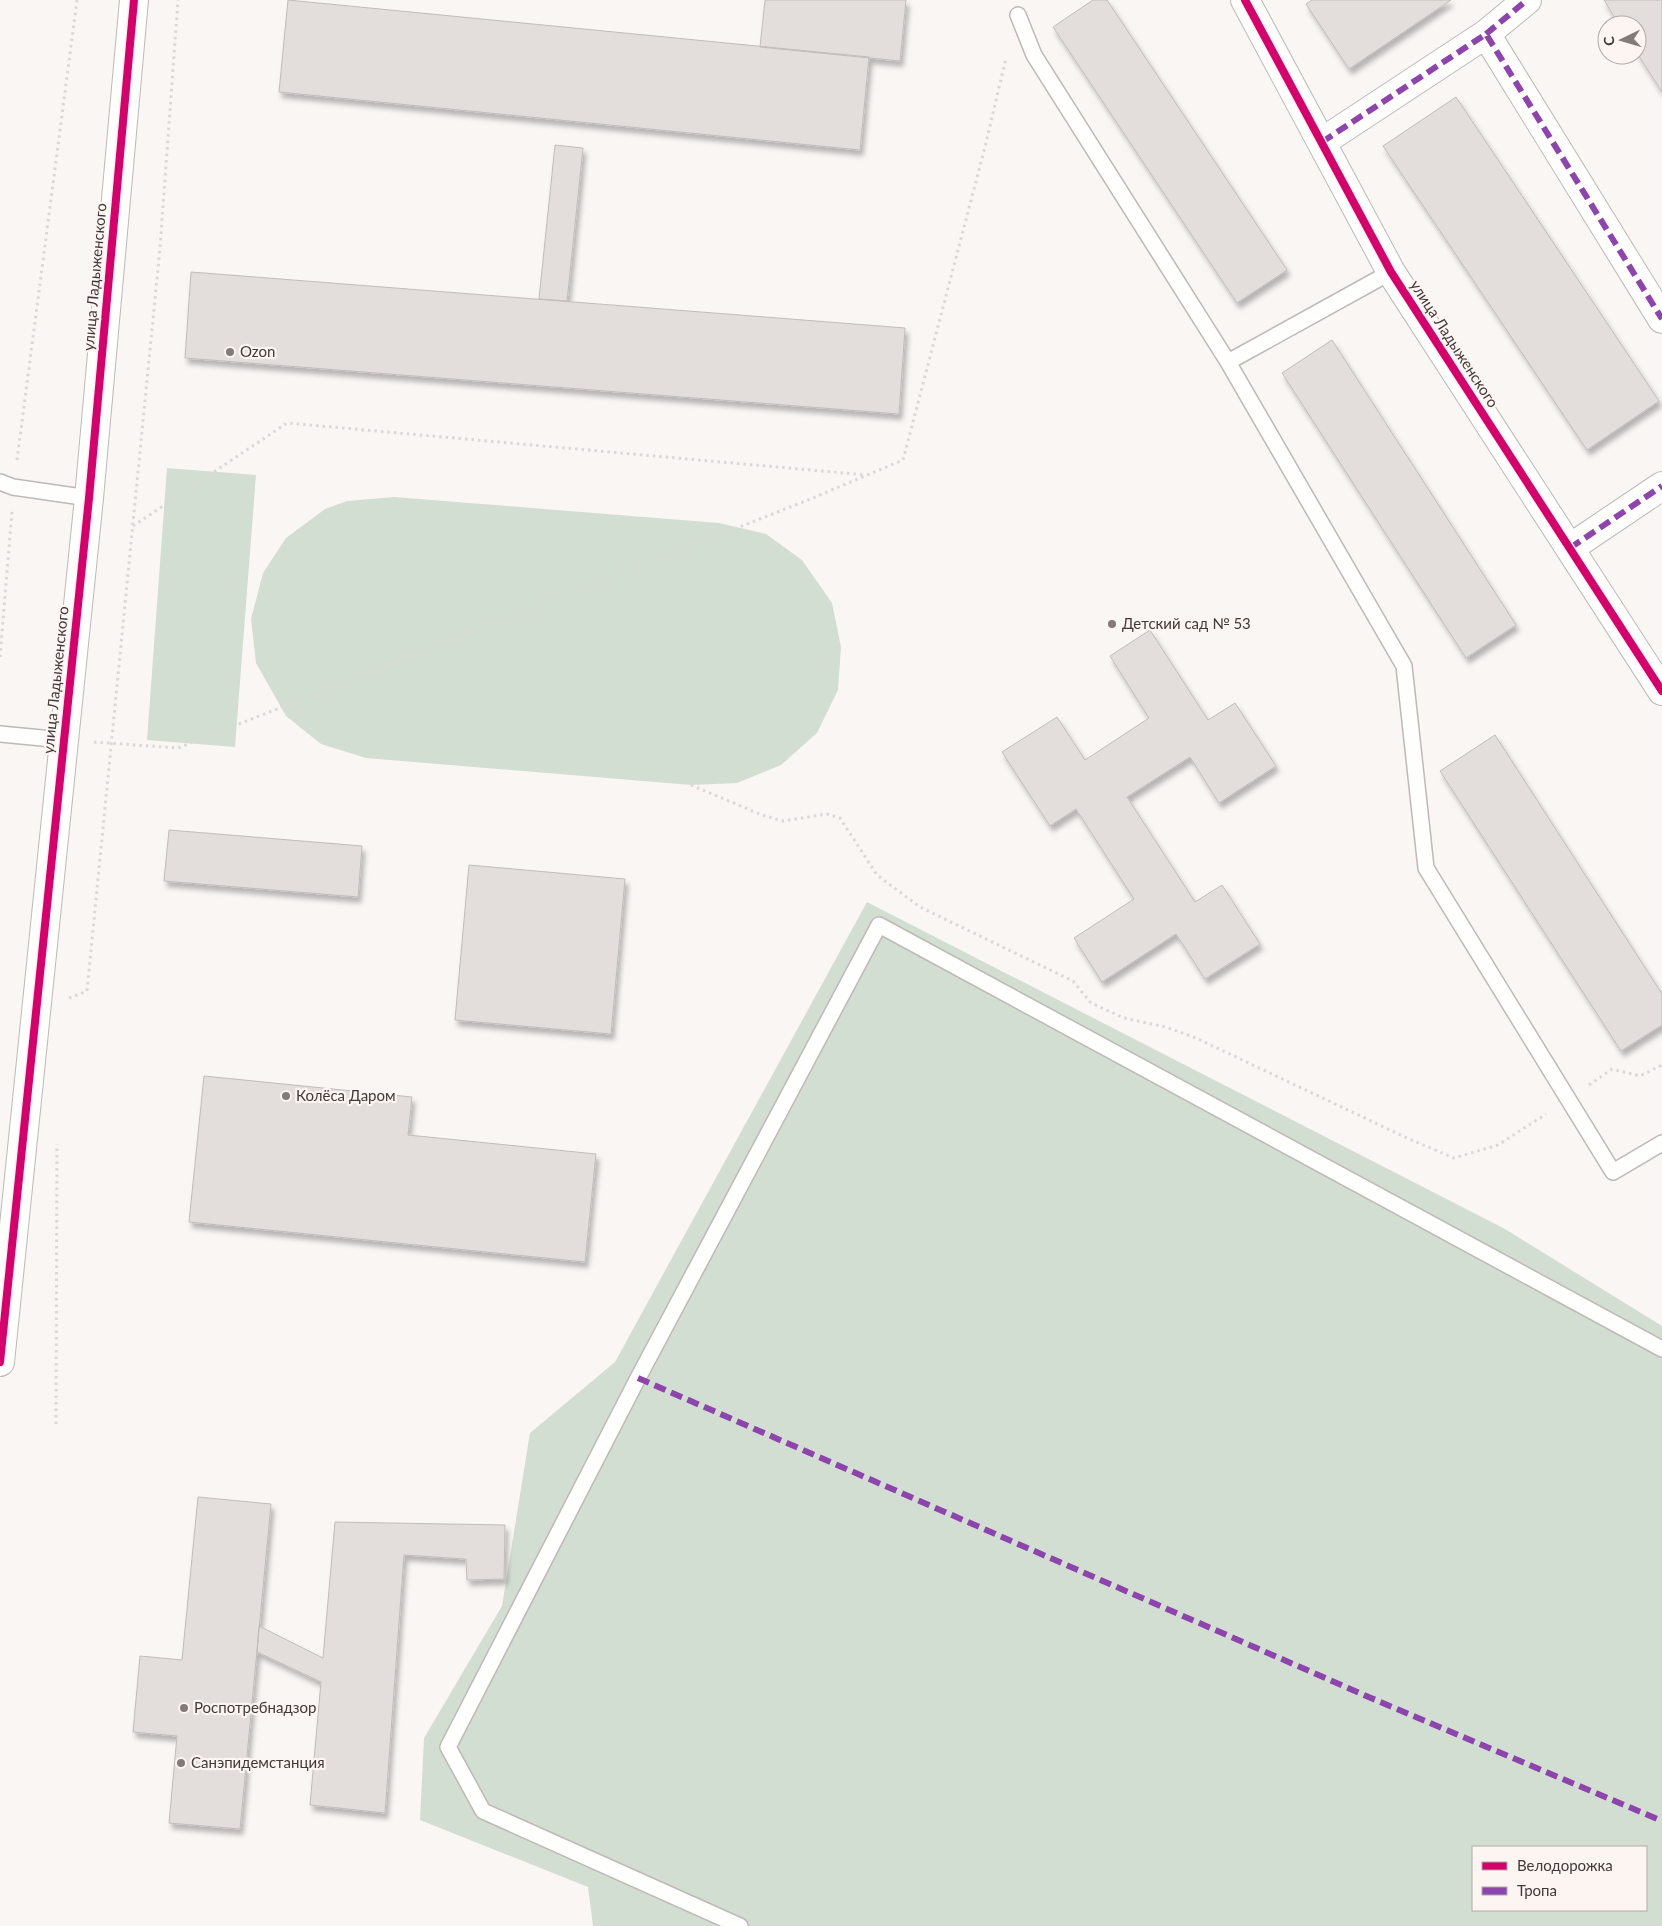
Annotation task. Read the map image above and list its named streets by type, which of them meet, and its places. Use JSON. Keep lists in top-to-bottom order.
{
  "streets": {
    "street": ["улица Ладыженского"]
  },
  "places": [
    "Ozon",
    "Детский сад № 53",
    "Колёса Даром",
    "Роспотребнадзор",
    "Санэпидемстанция"
  ],
  "legend": ["Велодорожка", "Тропа"],
  "north": "left"
}
